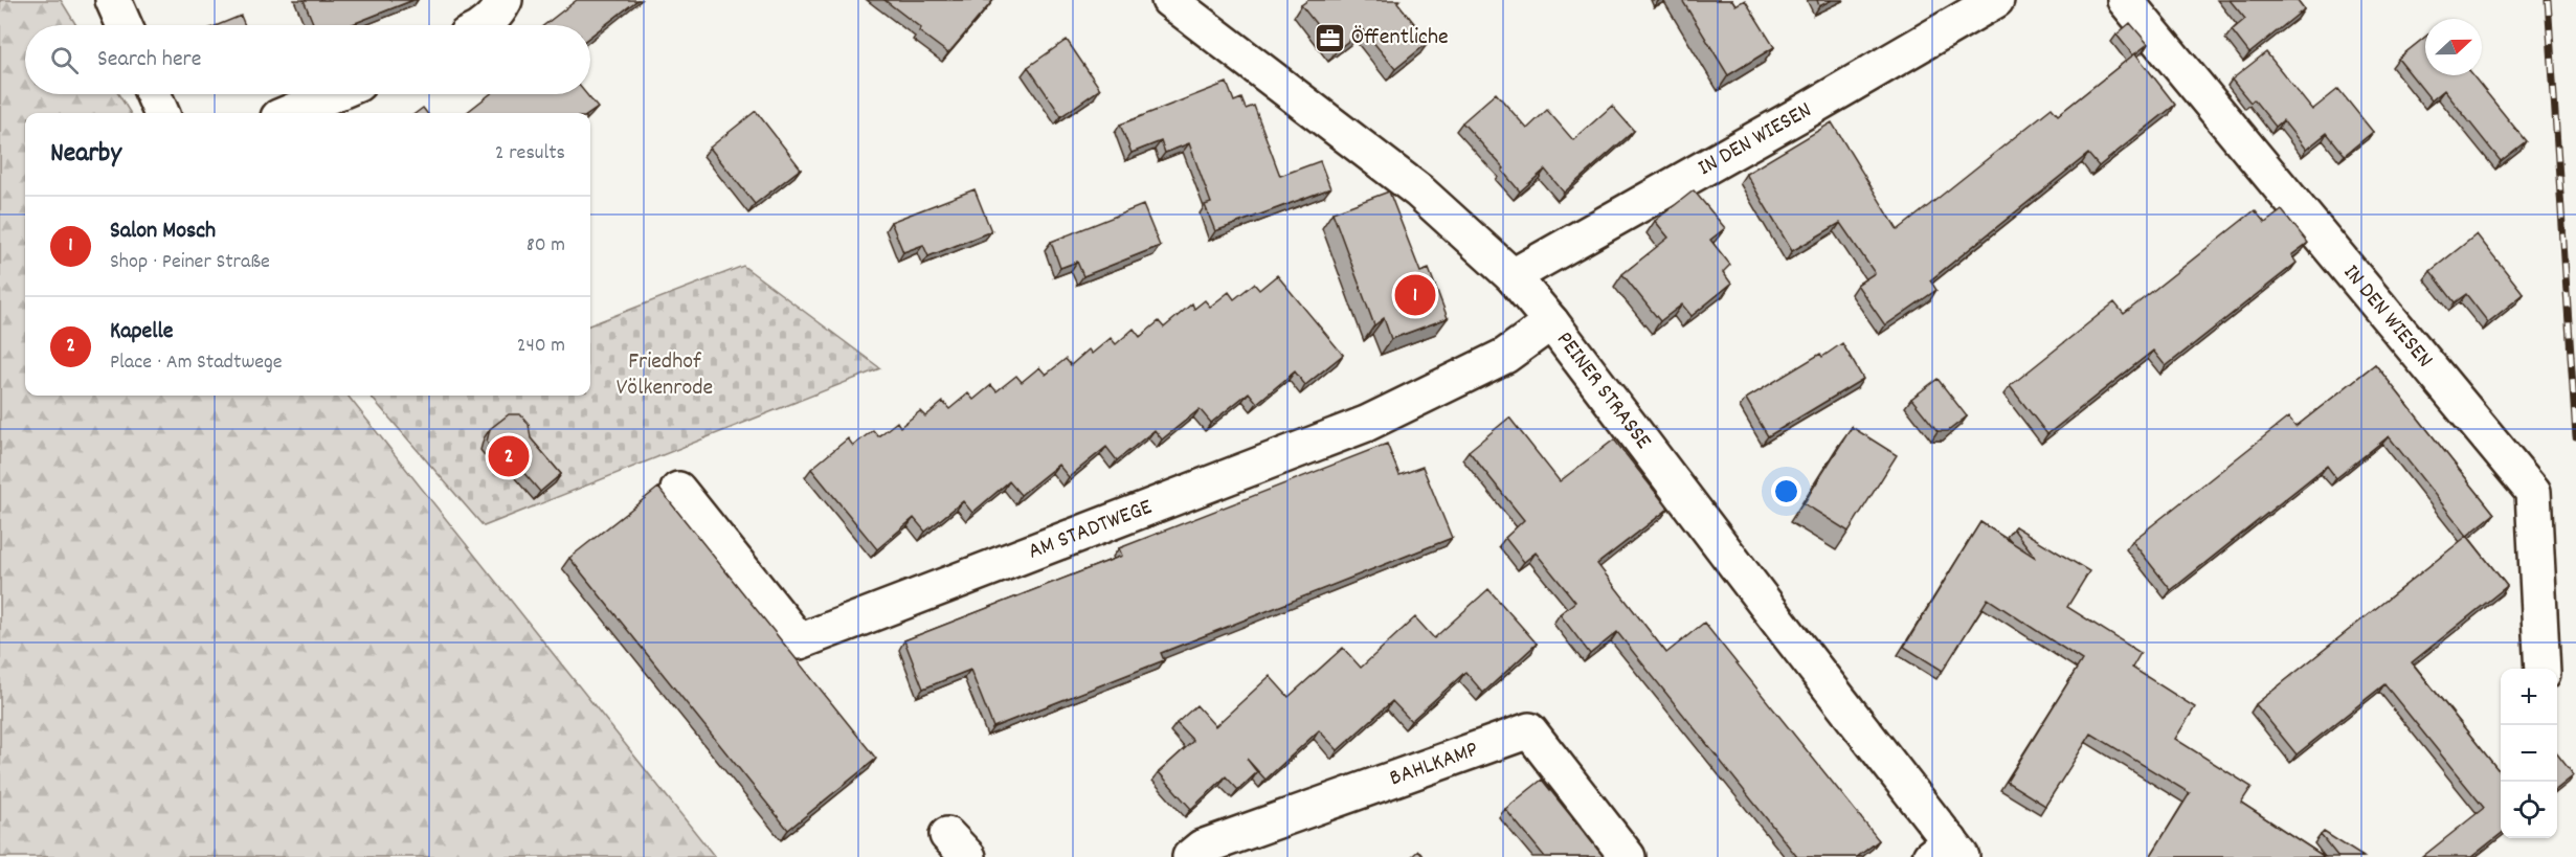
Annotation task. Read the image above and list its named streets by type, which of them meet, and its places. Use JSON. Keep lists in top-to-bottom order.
{
  "streets": {
    "street": [
      "IN DEN WIESEN",
      "PEINER STRASSE",
      "AM STADTWEGE",
      "BAHLKAMP"
    ]
  },
  "crossings": [
    ["IN DEN WIESEN", "PEINER STRASSE"],
    ["PEINER STRASSE", "AM STADTWEGE"]
  ],
  "parks": ["Friedhof Völkenrode"],
  "places": {
    "office": ["Öffentliche"]
  },
  "north": "right",
  "page": {
    "search": "Search here",
    "heading": ["Nearby", "2 results"],
    "list": [
      {
        "mark": "1",
        "name": "Salon Mosch",
        "note": "Shop · Peiner Straße",
        "value": "80 m"
      },
      {
        "mark": "2",
        "name": "Kapelle",
        "note": "Place · Am Stadtwege",
        "value": "240 m"
      }
    ],
    "pins": ["1", "2"],
    "map_buttons": ["+", "−"]
  }
}
